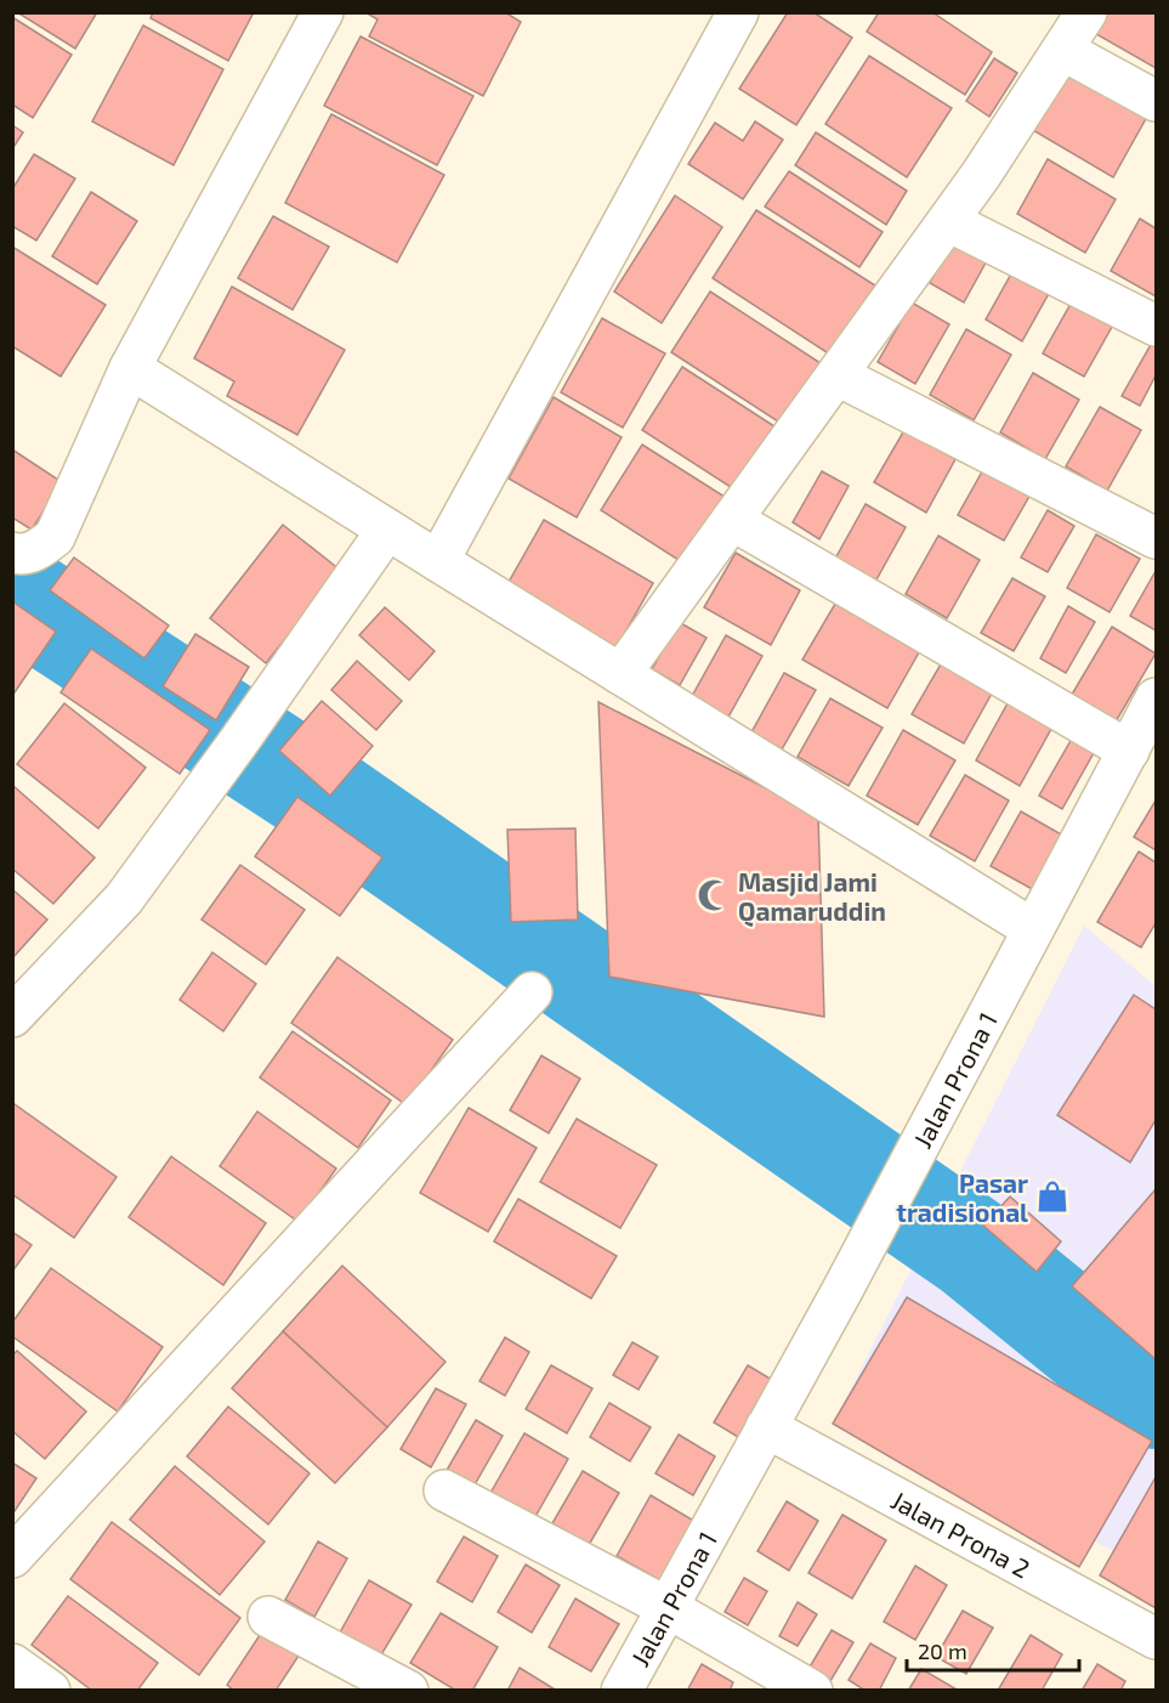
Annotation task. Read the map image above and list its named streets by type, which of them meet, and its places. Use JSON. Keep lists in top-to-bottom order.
{
  "streets": {
    "street": ["Jalan Prona 1", "Jalan Prona 2"]
  },
  "crossings": [
    ["Jalan Prona 1", "Jalan Prona 2"]
  ],
  "places": {
    "mosque": ["Masjid Jami Qamaruddin"],
    "shop": ["Pasar tradisional"]
  },
  "scale_bar": "20 m"
}
